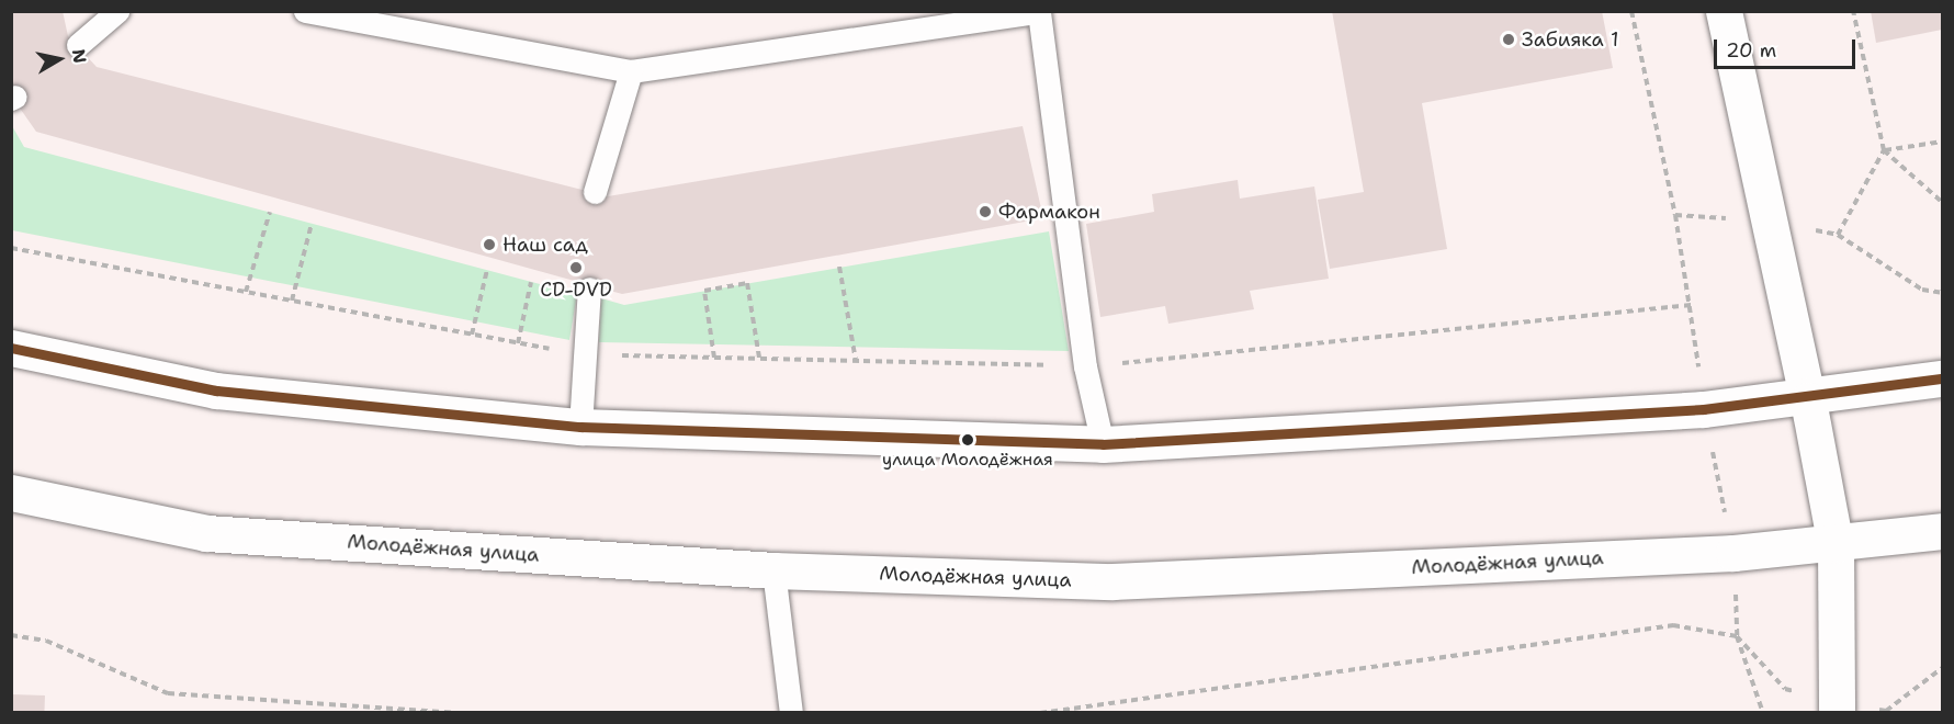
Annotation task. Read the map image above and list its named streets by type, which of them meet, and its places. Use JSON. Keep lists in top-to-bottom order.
{
  "streets": {
    "main road": ["Молодёжная улица"]
  },
  "places": [
    "Забияка 1",
    "Фармакон",
    "Наш сад",
    "CD-DVD",
    "улица Молодёжная"
  ],
  "scale_bar": "20 m",
  "north": "right"
}
